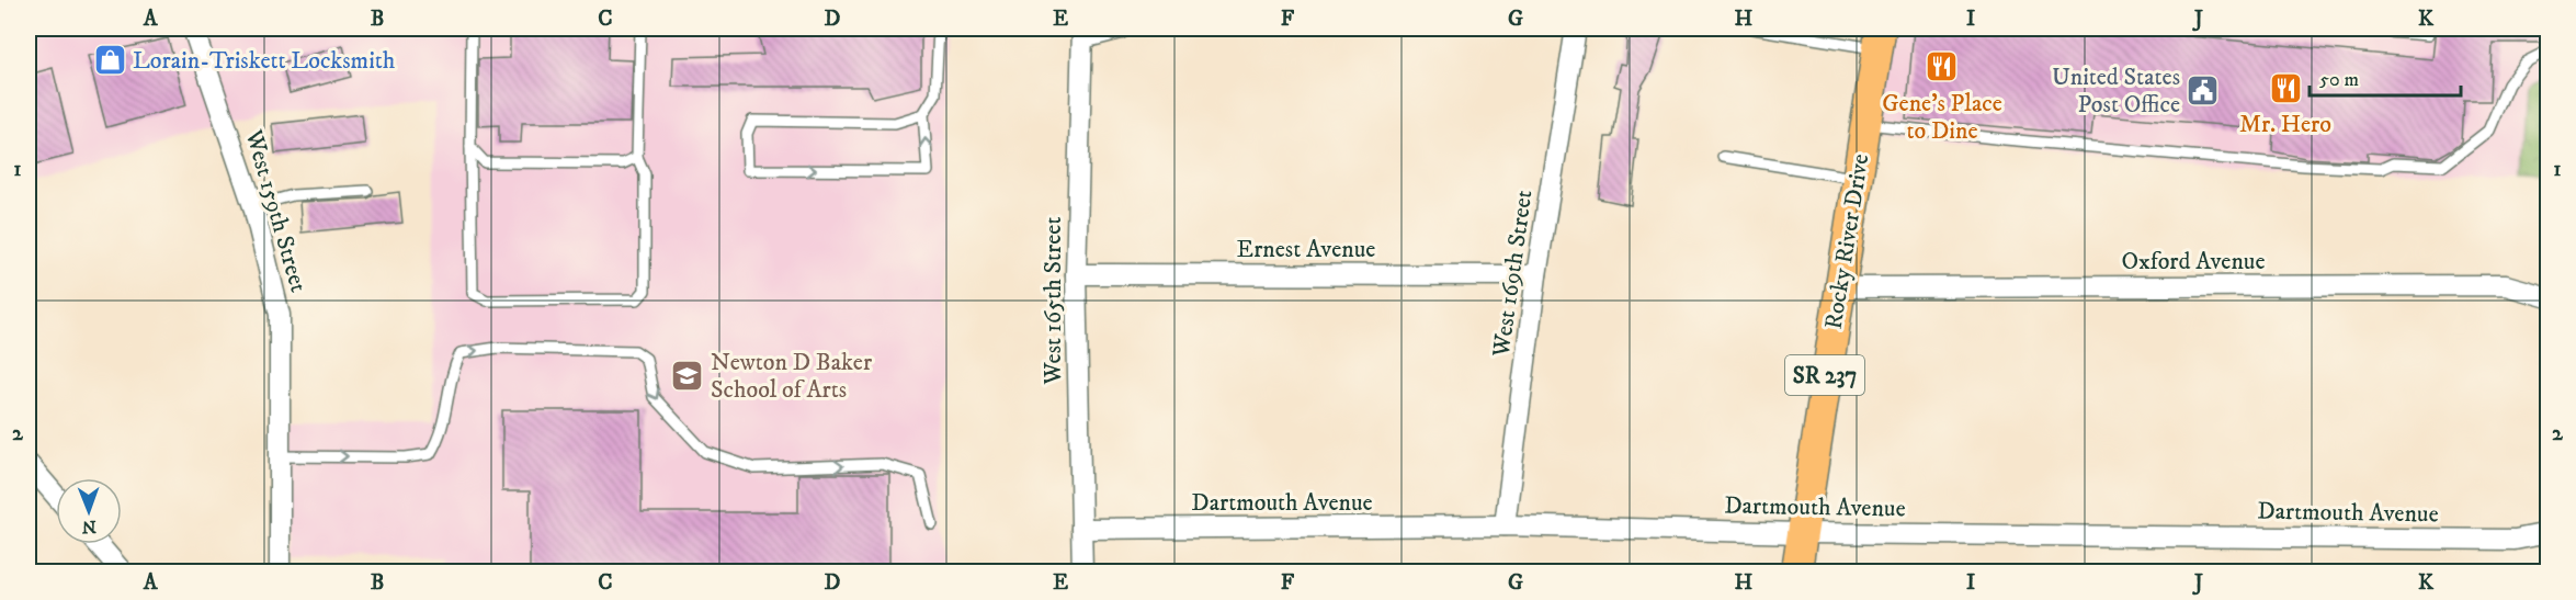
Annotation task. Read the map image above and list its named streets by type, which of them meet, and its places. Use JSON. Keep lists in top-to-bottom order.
{
  "streets": {
    "main road": ["Rocky River Drive", "SR 237"],
    "street": [
      "West 159th Street",
      "Ernest Avenue",
      "Oxford Avenue",
      "West 169th Street",
      "West 165th Street",
      "Dartmouth Avenue"
    ]
  },
  "crossings": [
    ["Rocky River Drive", "Oxford Avenue"],
    ["Rocky River Drive", "Dartmouth Avenue"],
    ["Ernest Avenue", "West 169th Street"],
    ["Ernest Avenue", "West 165th Street"],
    ["West 169th Street", "Dartmouth Avenue"],
    ["West 165th Street", "Dartmouth Avenue"]
  ],
  "places": {
    "shop": ["Lorain-Triskett Locksmith"],
    "restaurant": ["Gene's Place to Dine", "Mr. Hero"],
    "public building": ["United States Post Office"],
    "school or university": ["Newton D Baker School of Arts"]
  },
  "scale_bar": "50 m",
  "north": "bottom",
  "grid": {
    "columns": [
      "A",
      "B",
      "C",
      "D",
      "E",
      "F",
      "G",
      "H",
      "I",
      "J",
      "K"
    ],
    "rows": ["1", "2"]
  }
}
